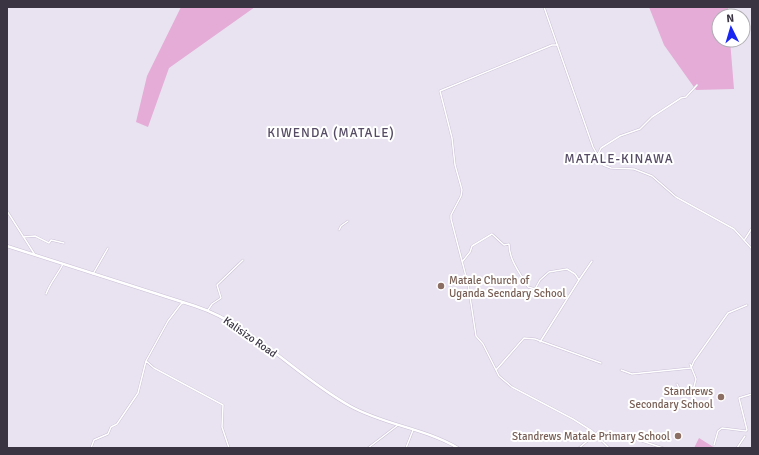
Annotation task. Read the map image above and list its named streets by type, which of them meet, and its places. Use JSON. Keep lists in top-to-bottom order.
{
  "streets": {
    "street": ["Kalisizo Road"]
  },
  "districts": ["KIWENDA (MATALE)", "MATALE-KINAWA"],
  "places": ["Matale Church of Uganda Secndary School", "Standrews Secondary School", "Standrews Matale Primary School"],
  "north": "top"
}
